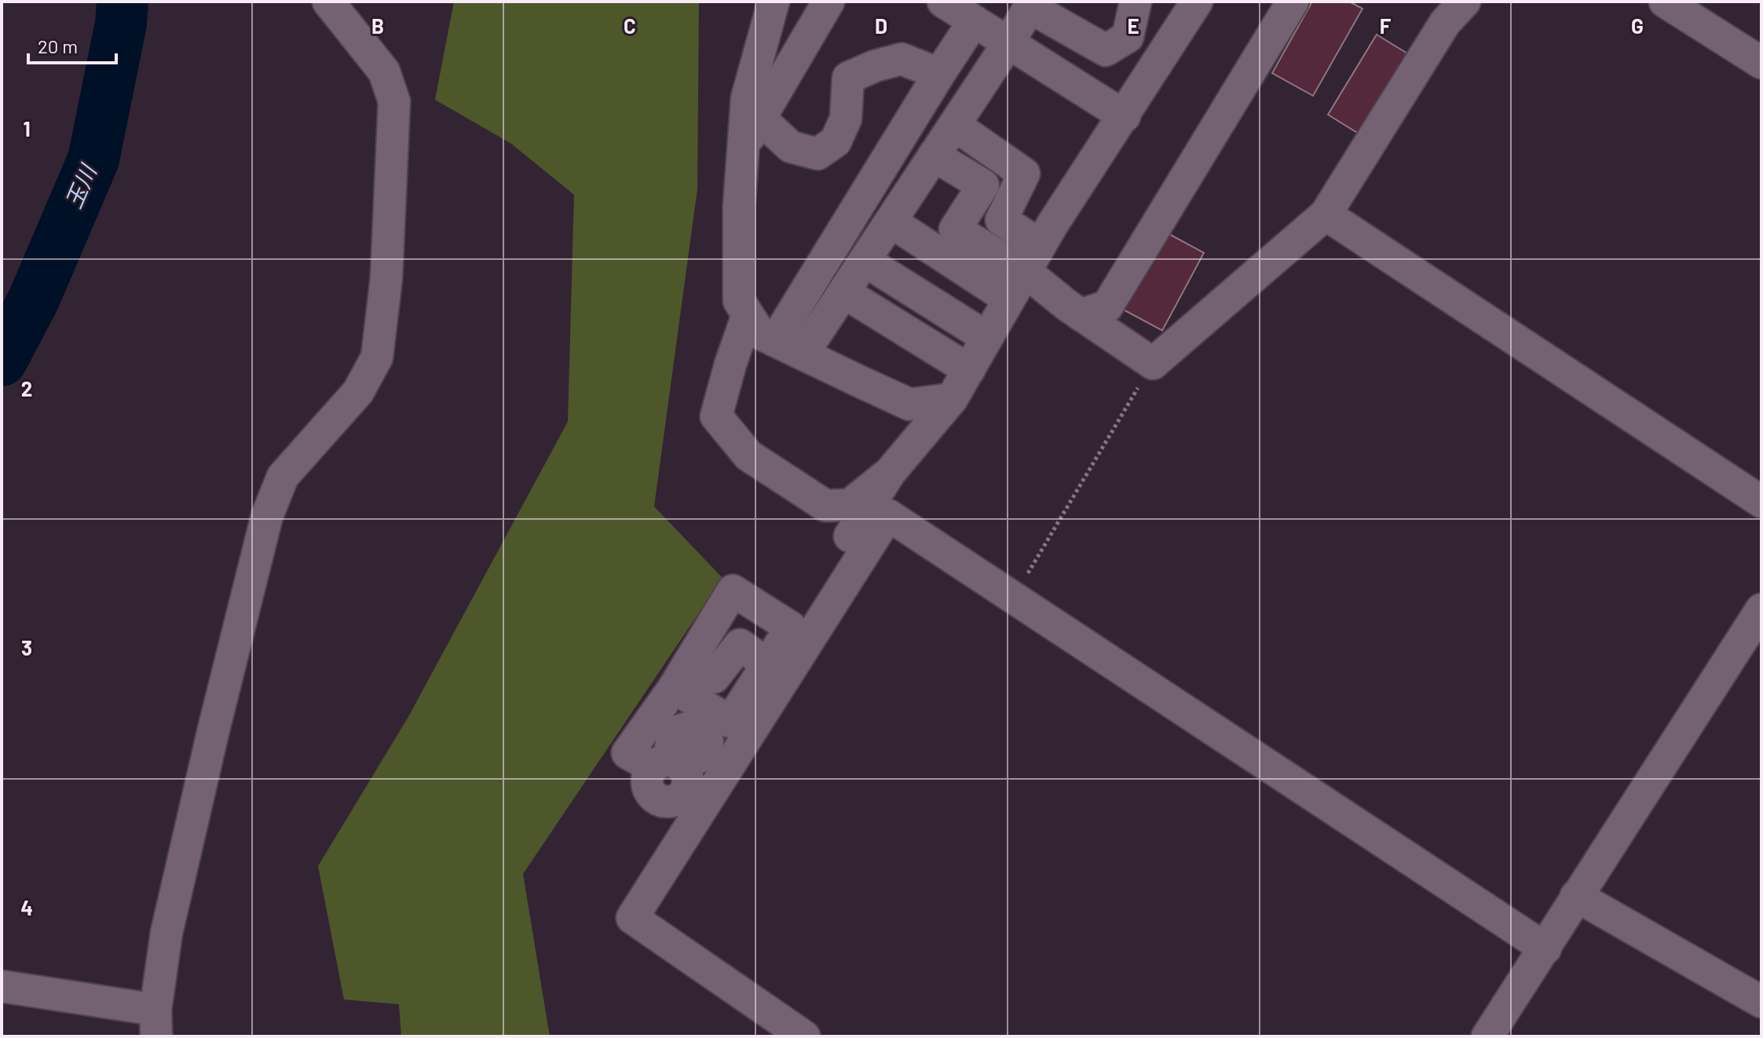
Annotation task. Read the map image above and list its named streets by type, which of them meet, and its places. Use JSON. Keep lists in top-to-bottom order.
{
  "water": ["玉川"],
  "scale_bar": "20 m",
  "grid": {
    "columns": [
      "B",
      "C",
      "D",
      "E",
      "F",
      "G"
    ],
    "rows": [
      "1",
      "2",
      "3",
      "4"
    ]
  }
}
